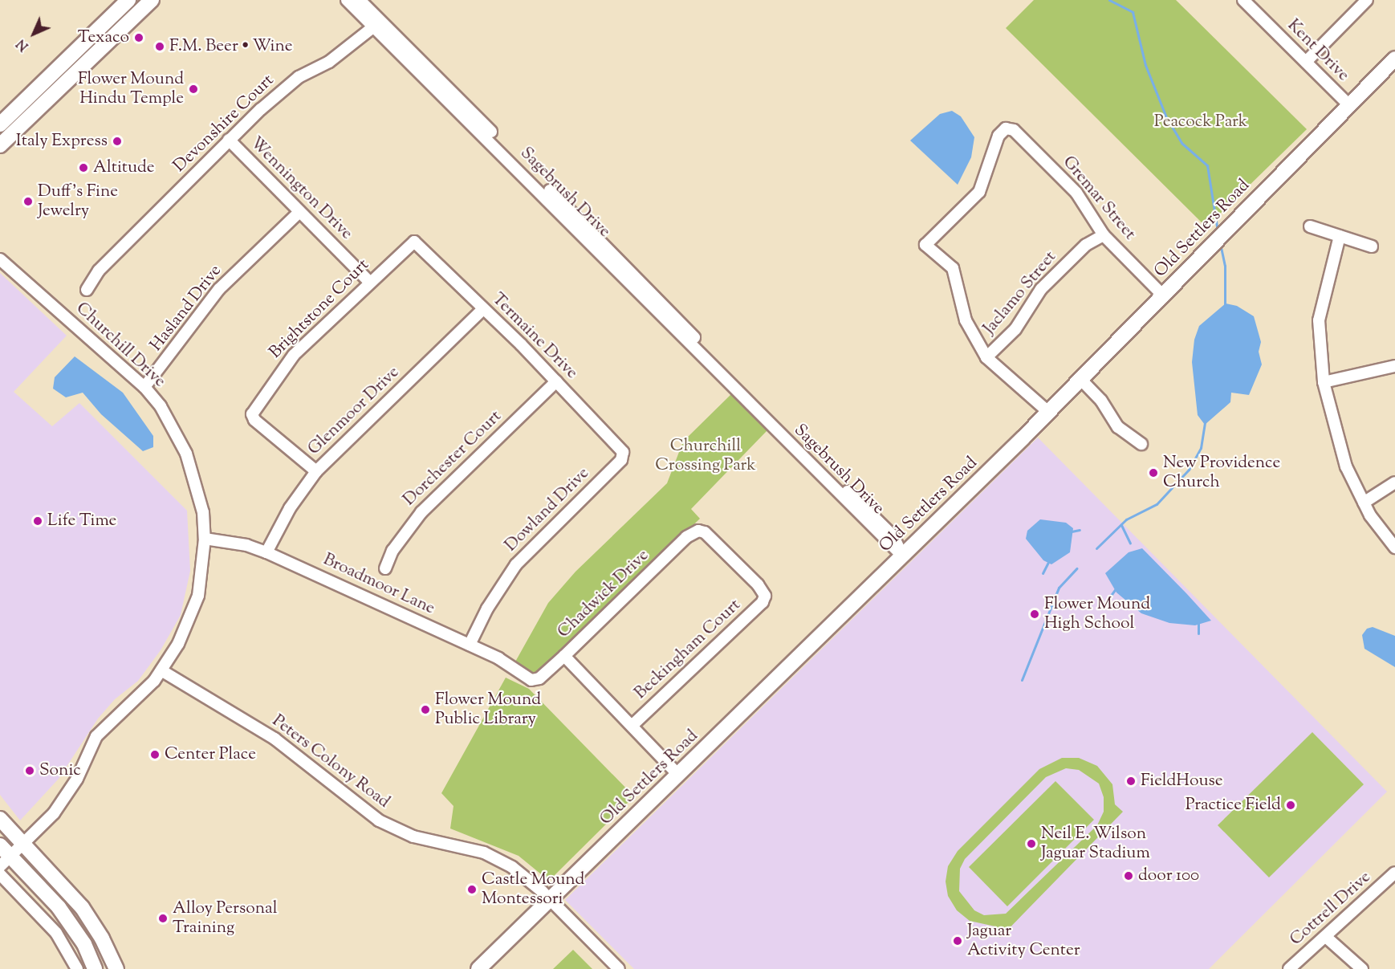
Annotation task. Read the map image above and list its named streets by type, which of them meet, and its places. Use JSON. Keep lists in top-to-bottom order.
{
  "streets": {
    "main road": ["Old Settlers Road"],
    "street": [
      "Kent Drive",
      "Devonshire Court",
      "Wennington Drive",
      "Sagebrush Drive",
      "Gremar Street",
      "Jaclamo Street",
      "Hasland Drive",
      "Brightstone Court",
      "Termaine Drive",
      "Churchill Drive",
      "Glenmoor Drive",
      "Dorchester Court",
      "Dowland Drive",
      "Broadmoor Lane",
      "Chadwick Drive",
      "Beckingham Court",
      "Peters Colony Road",
      "Cottrell Drive"
    ]
  },
  "crossings": [
    ["Kent Drive", "Old Settlers Road"],
    ["Devonshire Court", "Wennington Drive"],
    ["Devonshire Court", "Sagebrush Drive"],
    ["Wennington Drive", "Hasland Drive"],
    ["Wennington Drive", "Brightstone Court"],
    ["Sagebrush Drive", "Old Settlers Road"],
    ["Gremar Street", "Old Settlers Road"],
    ["Gremar Street", "Jaclamo Street"],
    ["Old Settlers Road", "Peters Colony Road"],
    ["Hasland Drive", "Churchill Drive"],
    ["Brightstone Court", "Termaine Drive"],
    ["Brightstone Court", "Glenmoor Drive"],
    ["Termaine Drive", "Glenmoor Drive"],
    ["Termaine Drive", "Dorchester Court"],
    ["Termaine Drive", "Dowland Drive"],
    ["Churchill Drive", "Broadmoor Lane"],
    ["Churchill Drive", "Peters Colony Road"],
    ["Glenmoor Drive", "Broadmoor Lane"],
    ["Dowland Drive", "Broadmoor Lane"],
    ["Broadmoor Lane", "Chadwick Drive"],
    ["Chadwick Drive", "Beckingham Court"]
  ],
  "parks": ["Peacock Park", "Churchill Crossing Park"],
  "places": [
    "Texaco",
    "F.M. Beer • Wine",
    "Flower Mound Hindu Temple",
    "Italy Express",
    "Altitude",
    "Duff's Fine Jewelry",
    "New Providence Church",
    "Life Time",
    "Flower Mound High School",
    "Flower Mound Public Library",
    "Center Place",
    "Sonic",
    "FieldHouse",
    "Practice Field",
    "Neil E. Wilson Jaguar Stadium",
    "door 100",
    "Castle Mound Montessori",
    "Alloy Personal Training",
    "Jaguar Activity Center"
  ],
  "north": "bottom left"
}
